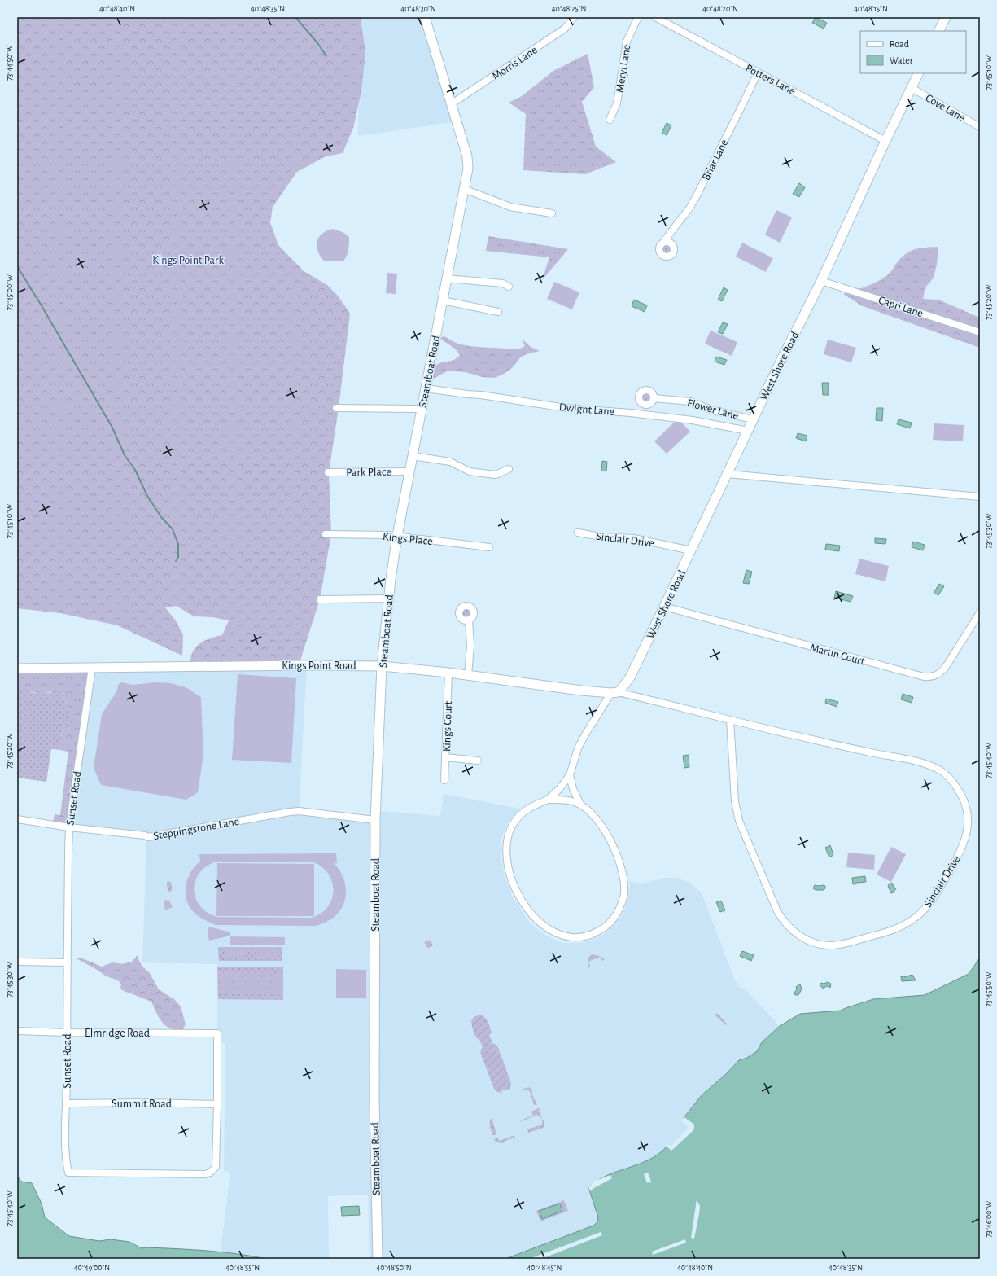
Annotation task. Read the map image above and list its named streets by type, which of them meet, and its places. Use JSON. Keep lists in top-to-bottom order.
{
  "streets": {
    "main road": ["West Shore Road", "Steamboat Road", "Kings Point Road"],
    "street": [
      "Morris Lane",
      "Meryl Lane",
      "Potters Lane",
      "Cove Lane",
      "Briar Lane",
      "Capri Lane",
      "Dwight Lane",
      "Flower Lane",
      "Park Place",
      "Kings Place",
      "Sinclair Drive",
      "Martin Court",
      "Kings Court",
      "Sunset Road",
      "Steppingstone Lane",
      "Elmridge Road",
      "Summit Road"
    ]
  },
  "crossings": [
    ["Morris Lane", "Steamboat Road"],
    ["Potters Lane", "Briar Lane"],
    ["Potters Lane", "West Shore Road"],
    ["Cove Lane", "West Shore Road"],
    ["Capri Lane", "West Shore Road"],
    ["West Shore Road", "Dwight Lane"],
    ["West Shore Road", "Flower Lane"],
    ["West Shore Road", "Sinclair Drive"],
    ["West Shore Road", "Martin Court"],
    ["West Shore Road", "Kings Point Road"],
    ["Steamboat Road", "Dwight Lane"],
    ["Steamboat Road", "Park Place"],
    ["Steamboat Road", "Kings Place"],
    ["Steamboat Road", "Kings Point Road"],
    ["Steamboat Road", "Steppingstone Lane"],
    ["Sinclair Drive", "Kings Point Road"],
    ["Kings Point Road", "Kings Court"],
    ["Kings Point Road", "Sunset Road"],
    ["Sunset Road", "Steppingstone Lane"],
    ["Sunset Road", "Elmridge Road"],
    ["Sunset Road", "Summit Road"]
  ],
  "parks": ["Kings Point Park"],
  "legend": ["Road", "Water"],
  "coordinates": [
    "40°48'40\"N",
    "40°48'35\"N",
    "40°48'30\"N",
    "40°48'25\"N",
    "40°48'20\"N",
    "40°48'15\"N",
    "73°44'50\"W",
    "73°45'10\"W",
    "73°45'00\"W",
    "73°45'20\"W",
    "73°45'30\"W",
    "73°45'40\"W",
    "73°45'50\"W",
    "73°46'00\"W",
    "40°49'00\"N",
    "40°48'55\"N",
    "40°48'50\"N",
    "40°48'45\"N"
  ]
}
